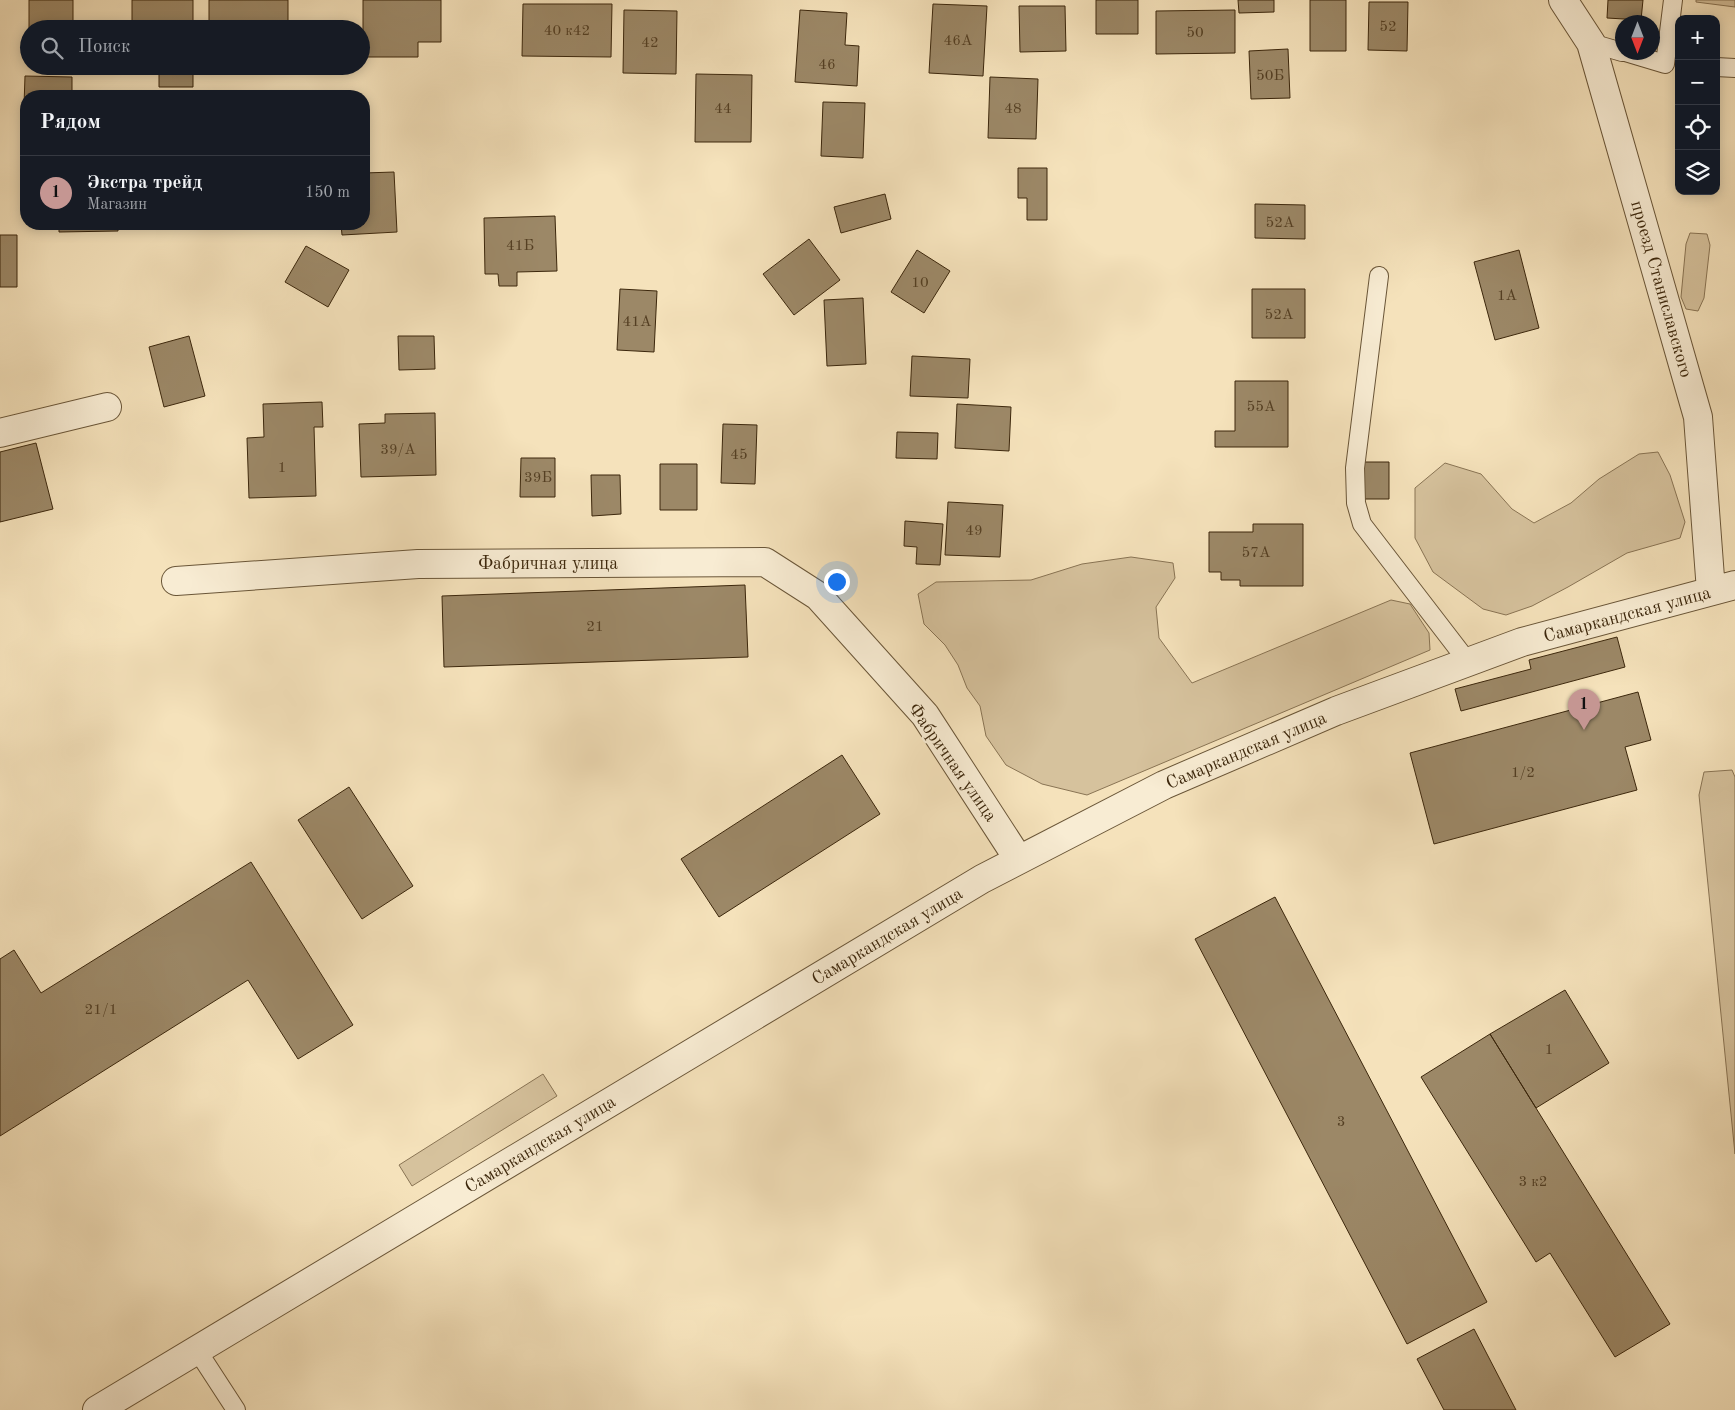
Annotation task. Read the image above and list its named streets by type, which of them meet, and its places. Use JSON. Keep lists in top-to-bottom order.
{
  "streets": {
    "street": ["проезд Станиславского", "Фабричная улица", "Самаркандская улица"]
  },
  "crossings": [
    ["проезд Станиславского", "Самаркандская улица"],
    ["Фабричная улица", "Самаркандская улица"]
  ],
  "house_numbers": [
    "52",
    "40 к42",
    "50",
    "46А",
    "42",
    "46",
    "50Б",
    "44",
    "48",
    "52А",
    "41Б",
    "10",
    "1А",
    "52А",
    "41А",
    "55А",
    "39/А",
    "45",
    "1",
    "39Б",
    "49",
    "57А",
    "21",
    "1/2",
    "21/1",
    "1",
    "3",
    "3 к2"
  ],
  "north": "bottom",
  "page": {
    "map_buttons": ["+", "−"],
    "search": "Поиск",
    "heading": "Рядом",
    "list": [
      {
        "mark": "1",
        "name": "Экстра трейд",
        "note": "Магазин",
        "value": "150 m"
      }
    ],
    "pins": "1"
  }
}
